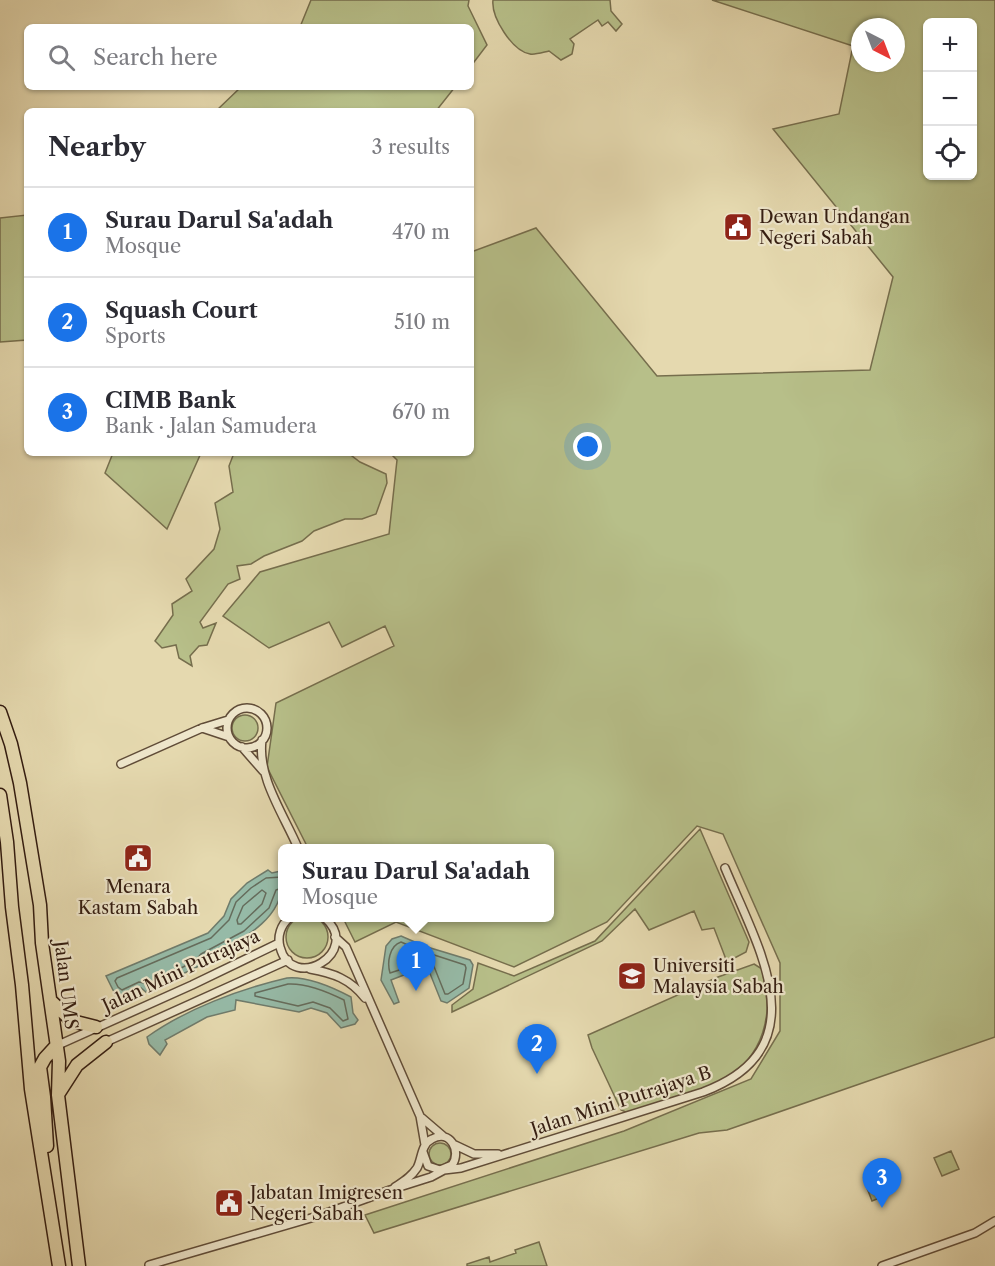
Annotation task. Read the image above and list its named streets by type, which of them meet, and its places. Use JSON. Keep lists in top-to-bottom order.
{
  "streets": {
    "highway": ["Jalan UMS"],
    "street": ["Jalan Mini Putrajaya", "Jalan Mini Putrajaya B"]
  },
  "crossings": [
    ["Jalan Mini Putrajaya", "Jalan UMS"]
  ],
  "places": {
    "public building": ["Dewan Undangan Negeri Sabah", "Menara Kastam Sabah", "Jabatan Imigresen Negeri Sabah"],
    "school or university": ["Universiti Malaysia Sabah"]
  },
  "north": "bottom right",
  "page": {
    "map_buttons": ["+", "−"],
    "search": "Search here",
    "heading": ["Nearby", "3 results"],
    "list": [
      {
        "mark": "1",
        "name": "Surau Darul Sa'adah",
        "note": "Mosque",
        "value": "470 m"
      },
      {
        "mark": "2",
        "name": "Squash Court",
        "note": "Sports",
        "value": "510 m"
      },
      {
        "mark": "3",
        "name": "CIMB Bank",
        "note": "Bank · Jalan Samudera",
        "value": "670 m"
      }
    ],
    "popup": ["Surau Darul Sa'adah", "Mosque"],
    "pins": ["1", "2", "3"]
  }
}
